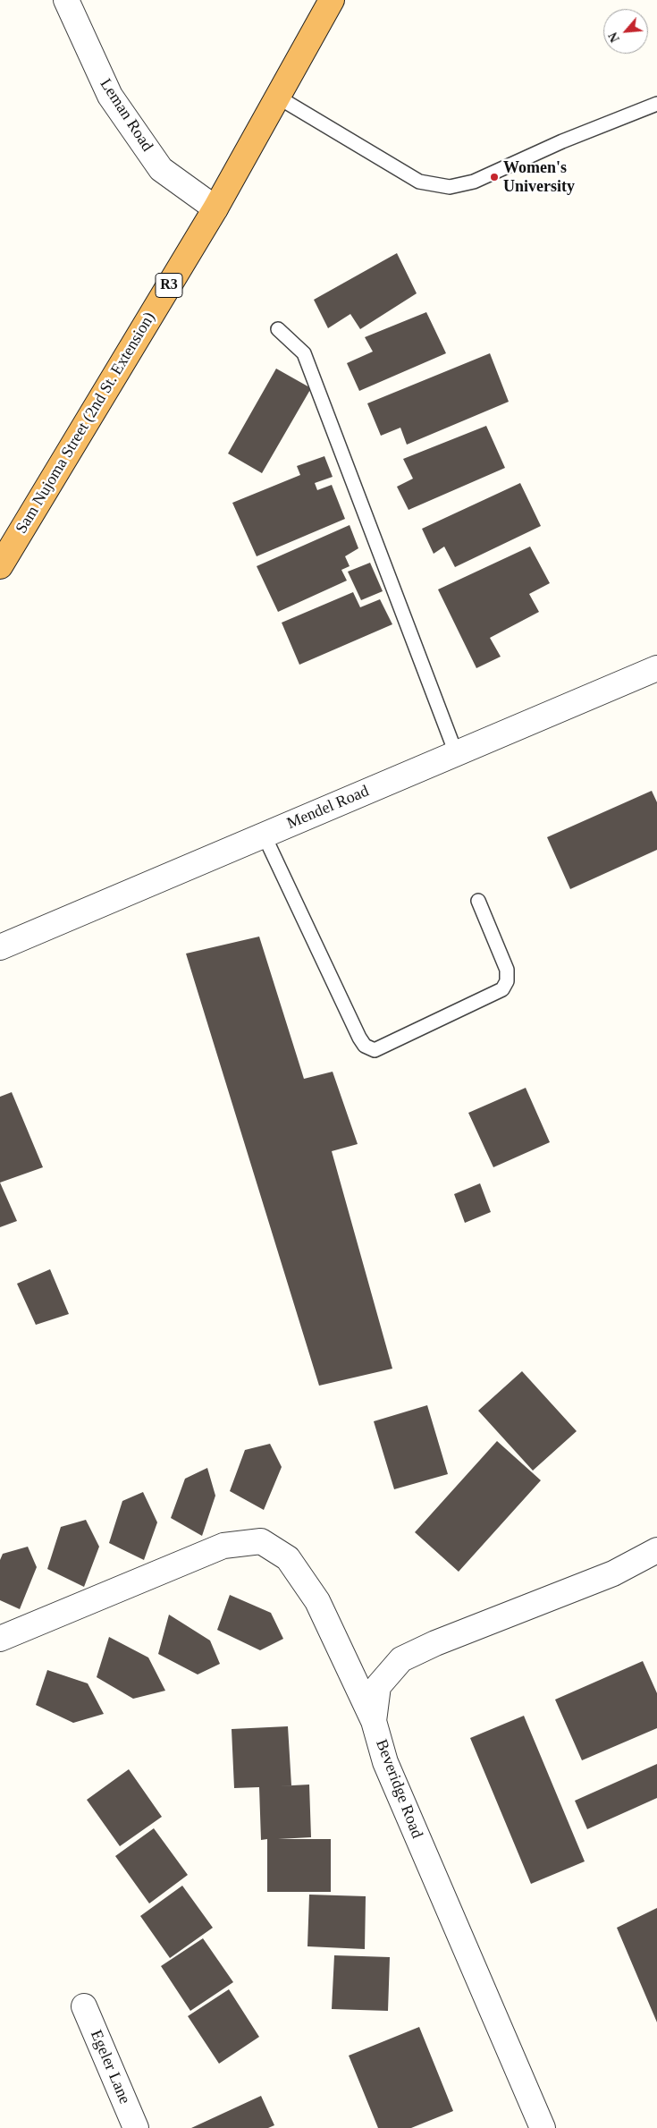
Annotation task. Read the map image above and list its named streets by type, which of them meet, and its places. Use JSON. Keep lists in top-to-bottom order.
{
  "streets": {
    "highway": ["R3", "Sam Nujoma Street (2nd St. Extension)"],
    "street": [
      "Leman Road",
      "Mendel Road",
      "Beveridge Road",
      "Egeler Lane"
    ]
  },
  "crossings": [
    ["Leman Road", "Sam Nujoma Street (2nd St. Extension)"]
  ],
  "places": ["Women's University"],
  "north": "bottom left"
}
